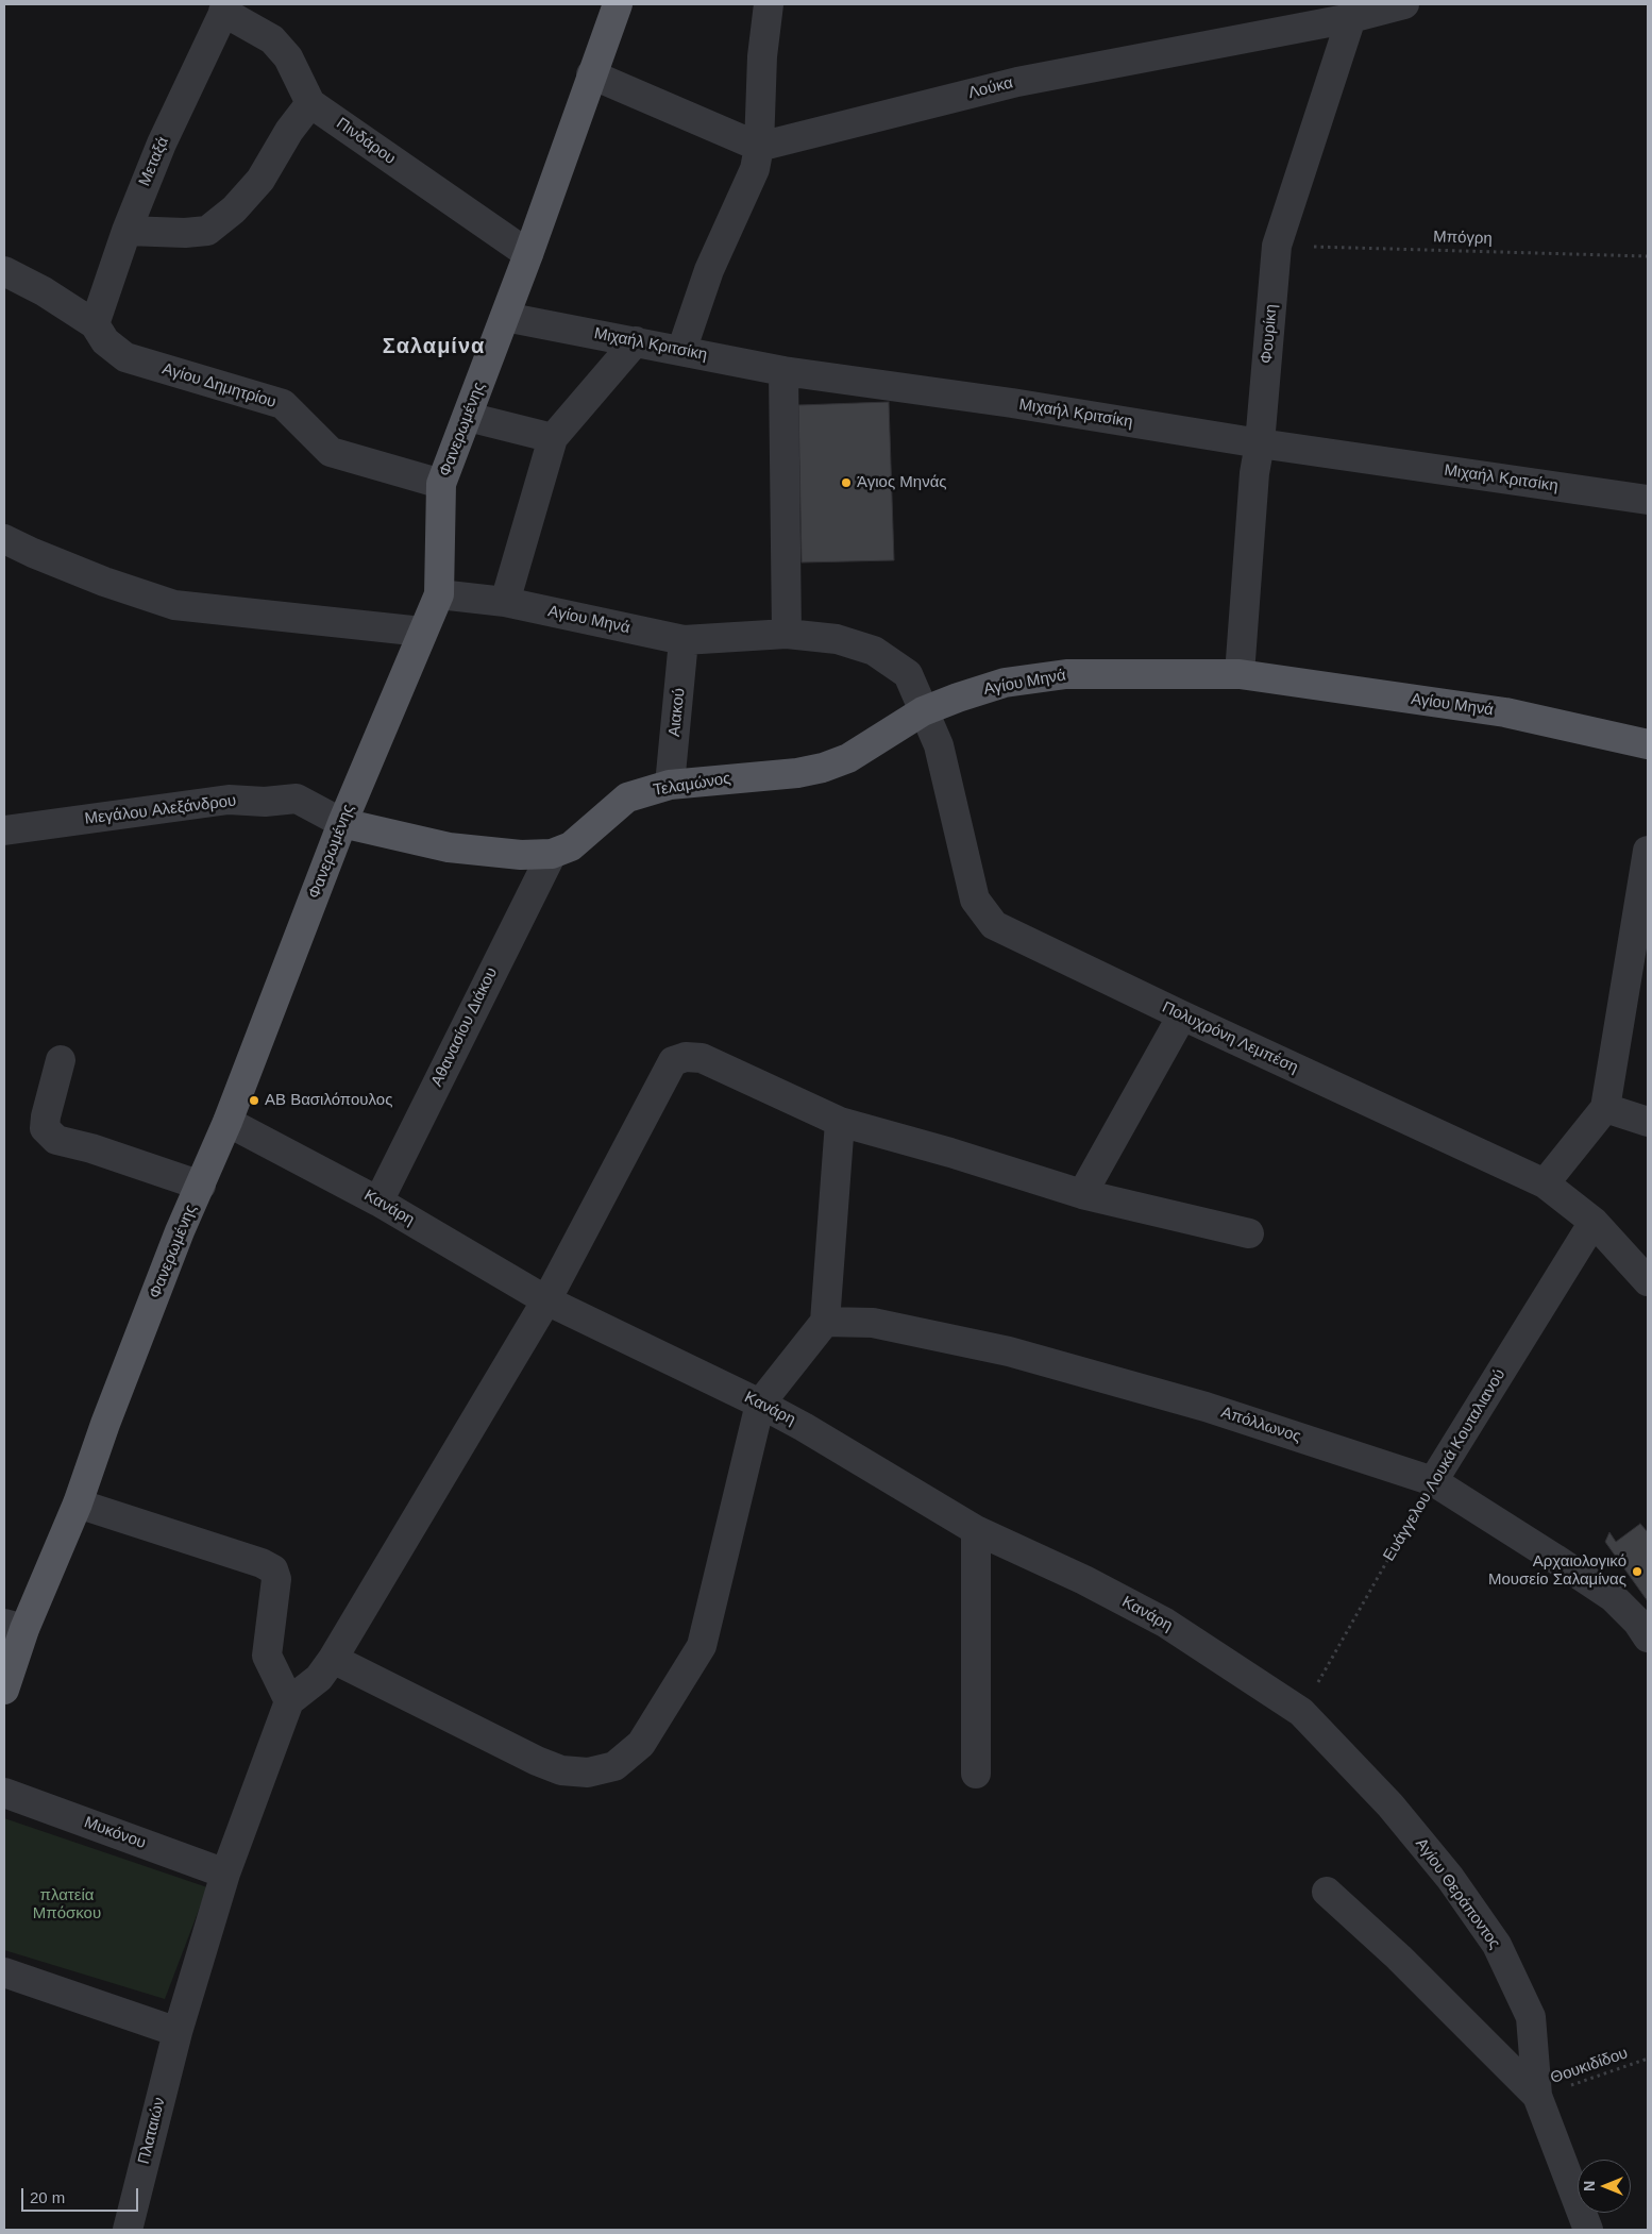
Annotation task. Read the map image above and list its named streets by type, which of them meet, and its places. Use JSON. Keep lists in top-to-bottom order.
{
  "streets": {
    "main road": ["Φανερωμένης", "Αγίου Μηνά", "Τελαμώνος"],
    "street": [
      "Λούκα",
      "Πινδάρου",
      "Μεταξά",
      "Φουρίκη",
      "Μιχαήλ Κριτσίκη",
      "Αγίου Δημητρίου",
      "Αιακού",
      "Μεγάλου Αλεξάνδρου",
      "Αθανασίου Διάκου",
      "Πολυχρόνη Λεμπέση",
      "Κανάρη",
      "Απόλλωνος",
      "Ευάγγελου Λουκά Κουταλιανού",
      "Μυκόνου",
      "Αγίου Θεράποντος",
      "Πλαταιών"
    ],
    "path": ["Μπόγρη", "Θουκιδίδου"]
  },
  "crossings": [
    ["Λούκα", "Φουρίκη"],
    ["Πινδάρου", "Μεταξά"],
    ["Πινδάρου", "Φανερωμένης"],
    ["Μεταξά", "Αγίου Δημητρίου"],
    ["Μπόγρη", "Φουρίκη"],
    ["Φουρίκη", "Μιχαήλ Κριτσίκη"],
    ["Φουρίκη", "Αγίου Μηνά"],
    ["Μιχαήλ Κριτσίκη", "Φανερωμένης"],
    ["Αγίου Δημητρίου", "Φανερωμένης"],
    ["Φανερωμένης", "Αγίου Μηνά"],
    ["Φανερωμένης", "Τελαμώνος"],
    ["Φανερωμένης", "Μεγάλου Αλεξάνδρου"],
    ["Φανερωμένης", "Κανάρη"],
    ["Αγίου Μηνά", "Αιακού"],
    ["Αγίου Μηνά", "Τελαμώνος"],
    ["Αγίου Μηνά", "Πολυχρόνη Λεμπέση"],
    ["Αιακού", "Τελαμώνος"],
    ["Τελαμώνος", "Μεγάλου Αλεξάνδρου"],
    ["Τελαμώνος", "Αθανασίου Διάκου"],
    ["Τελαμώνος", "Πολυχρόνη Λεμπέση"],
    ["Αθανασίου Διάκου", "Κανάρη"],
    ["Πολυχρόνη Λεμπέση", "Ευάγγελου Λουκά Κουταλιανού"],
    ["Κανάρη", "Ευάγγελου Λουκά Κουταλιανού"],
    ["Κανάρη", "Αγίου Θεράποντος"],
    ["Απόλλωνος", "Ευάγγελου Λουκά Κουταλιανού"],
    ["Ευάγγελου Λουκά Κουταλιανού", "Αγίου Θεράποντος"],
    ["Μυκόνου", "Πλαταιών"],
    ["Αγίου Θεράποντος", "Θουκιδίδου"]
  ],
  "districts": ["Σαλαμίνα"],
  "parks": ["πλατεία Μπόσκου"],
  "places": ["Άγιος Μηνάς", "ΑΒ Βασιλόπουλος", "Αρχαιολογικό Μουσείο Σαλαμίνας"],
  "scale_bar": "20 m",
  "north": "left"
}
